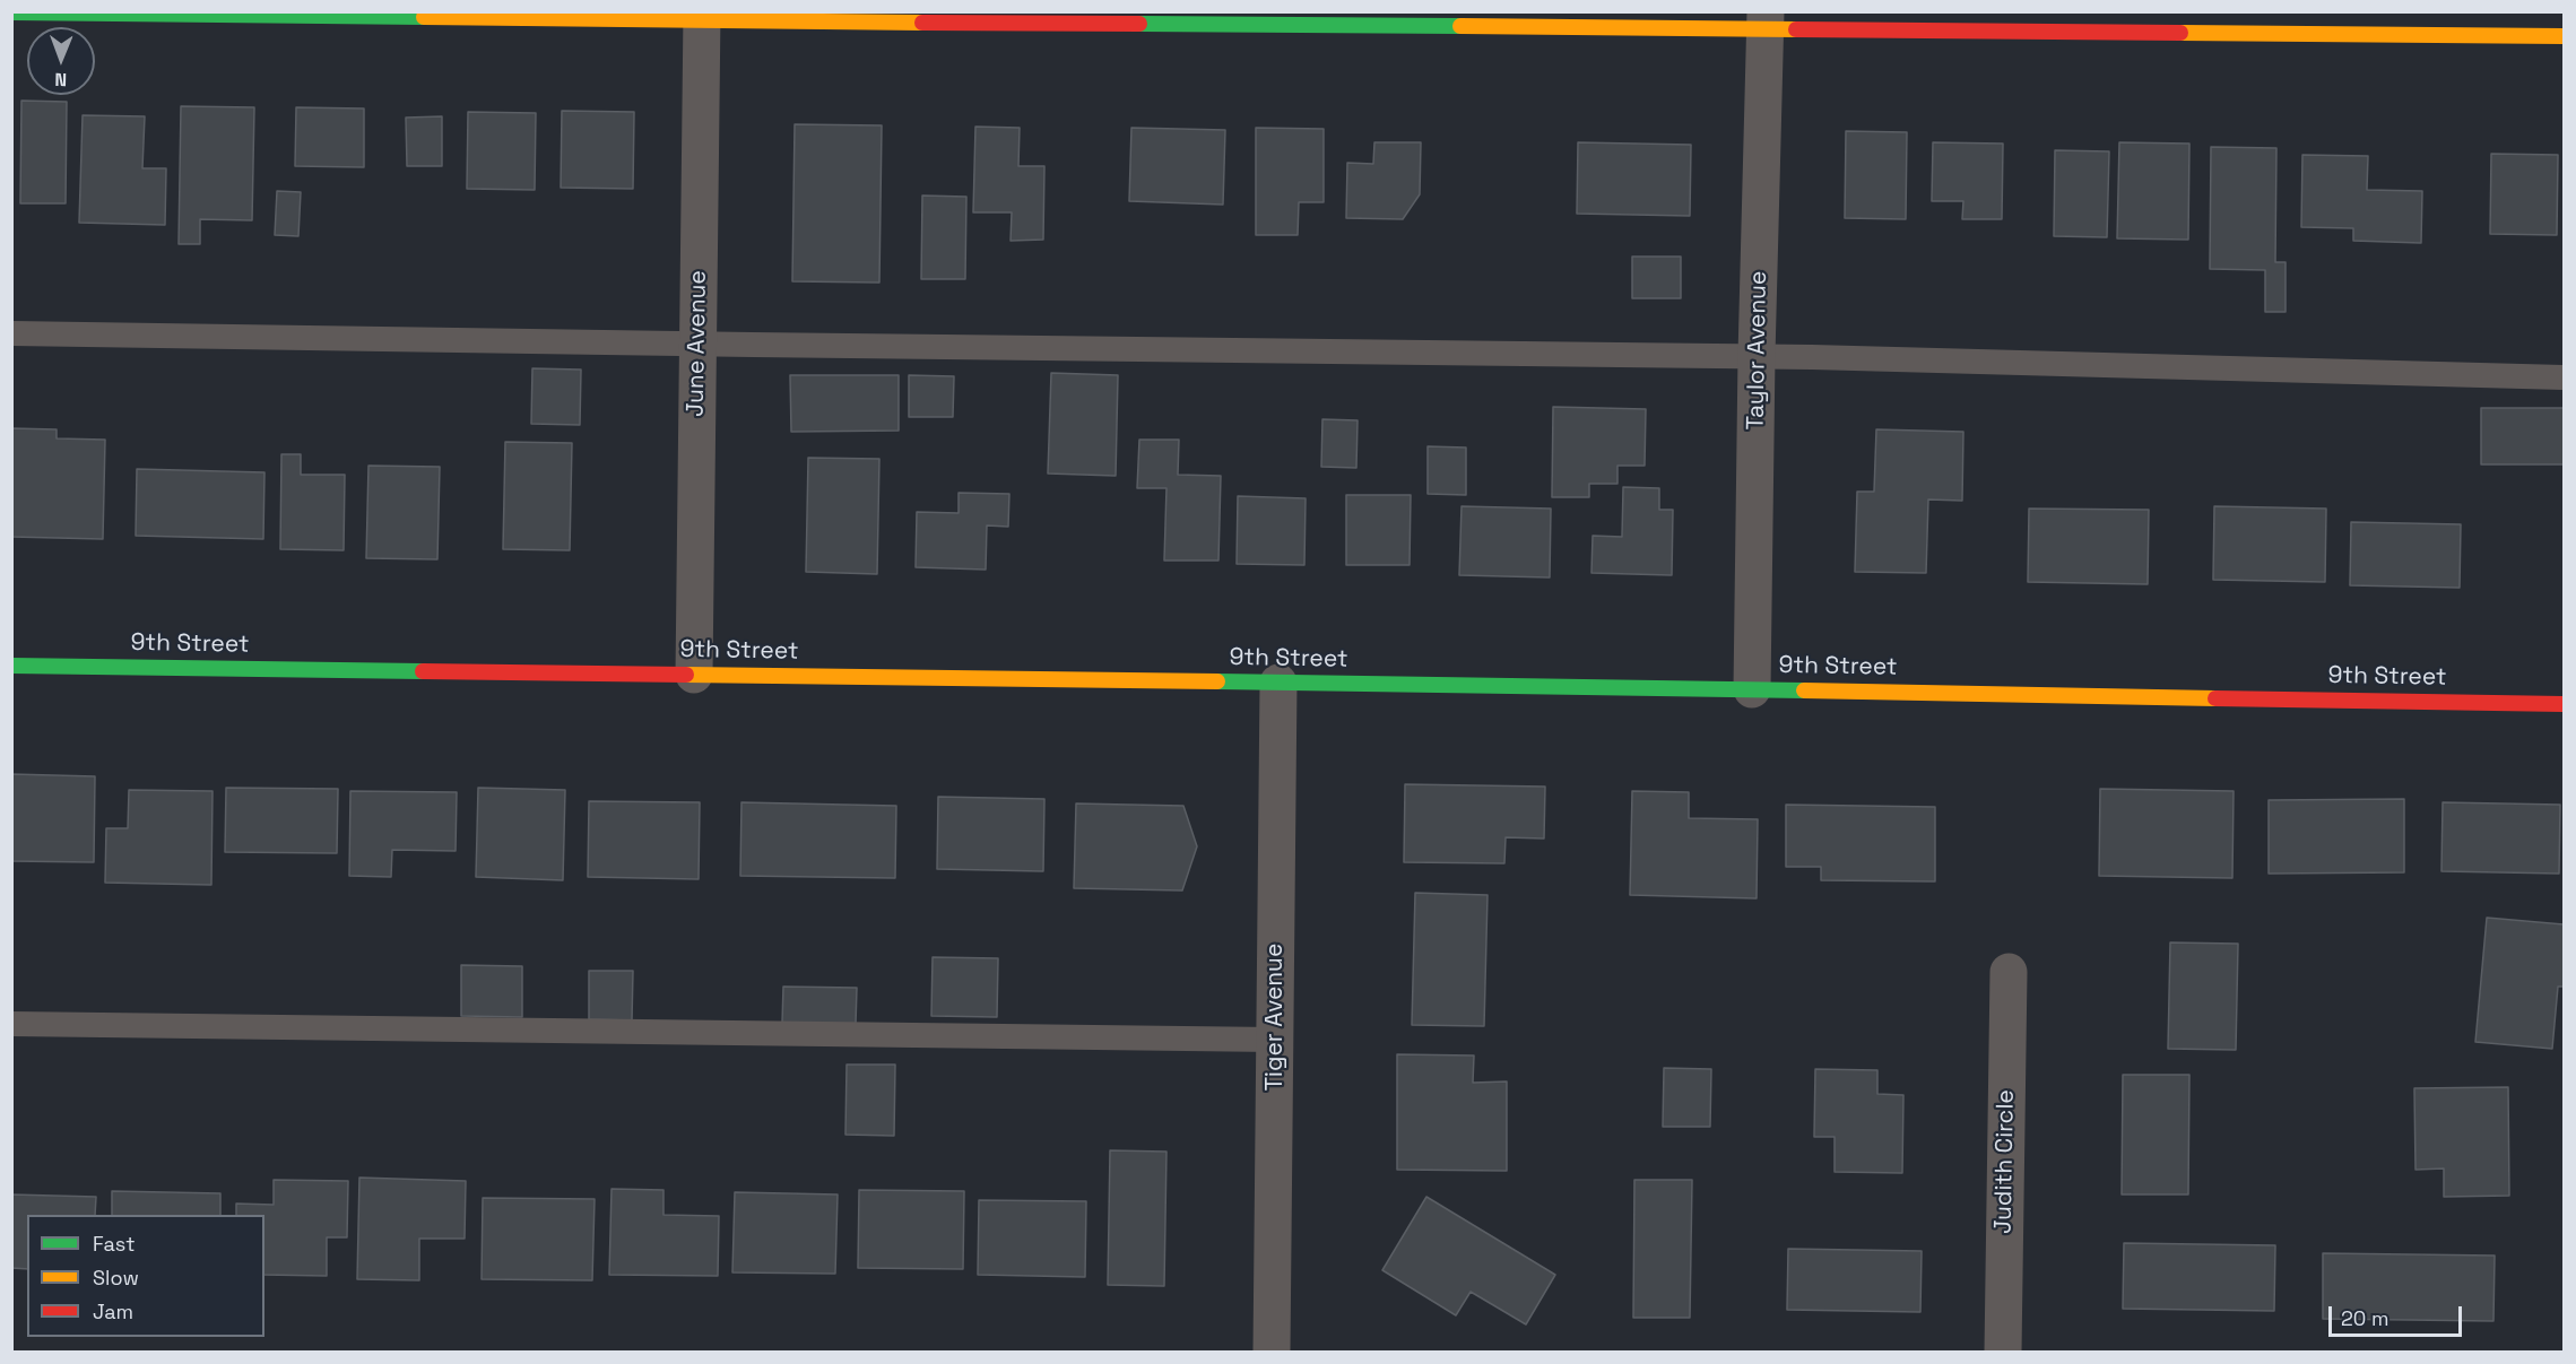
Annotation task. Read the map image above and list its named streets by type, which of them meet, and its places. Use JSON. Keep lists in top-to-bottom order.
{
  "streets": {
    "street": [
      "June Avenue",
      "Taylor Avenue",
      "9th Street",
      "Tiger Avenue",
      "Judith Circle"
    ]
  },
  "crossings": [
    ["June Avenue", "9th Street"],
    ["Taylor Avenue", "9th Street"],
    ["9th Street", "Tiger Avenue"]
  ],
  "legend": ["Fast", "Slow", "Jam"],
  "scale_bar": "20 m",
  "north": "bottom"
}
